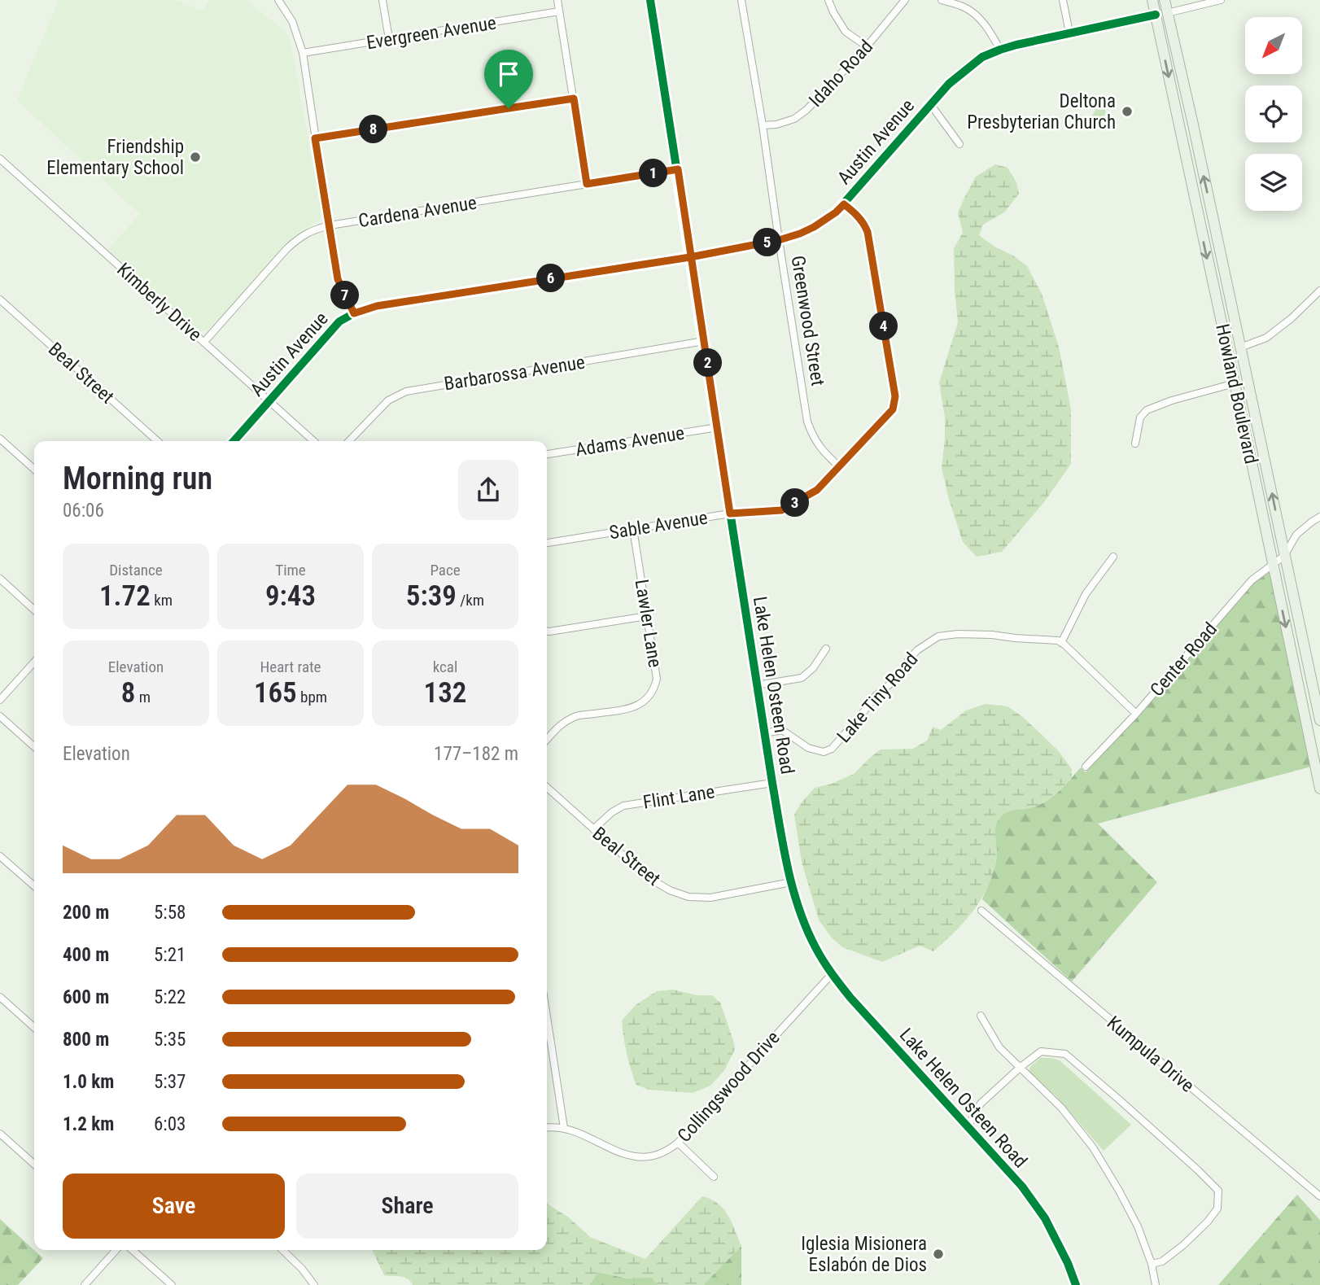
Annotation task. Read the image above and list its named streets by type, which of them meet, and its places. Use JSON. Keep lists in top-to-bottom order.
{
  "streets": {
    "main road": ["Howland Boulevard"],
    "street": [
      "Evergreen Avenue",
      "Idaho Road",
      "Austin Avenue",
      "Cardena Avenue",
      "Kimberly Drive",
      "Greenwood Street",
      "Beal Street",
      "Barbarossa Avenue",
      "Adams Avenue",
      "Sable Avenue",
      "Lawler Lane",
      "Center Road",
      "Lake Helen Osteen Road",
      "Lake Tiny Road",
      "Flint Lane",
      "Kumpula Drive",
      "Collingswood Drive"
    ]
  },
  "crossings": [
    ["Idaho Road", "Greenwood Street"],
    ["Austin Avenue", "Kimberly Drive"],
    ["Austin Avenue", "Greenwood Street"],
    ["Austin Avenue", "Howland Boulevard"],
    ["Austin Avenue", "Sable Avenue"],
    ["Austin Avenue", "Lake Helen Osteen Road"],
    ["Cardena Avenue", "Kimberly Drive"],
    ["Cardena Avenue", "Lake Helen Osteen Road"],
    ["Greenwood Street", "Sable Avenue"],
    ["Beal Street", "Lake Helen Osteen Road"],
    ["Beal Street", "Flint Lane"],
    ["Barbarossa Avenue", "Lake Helen Osteen Road"],
    ["Howland Boulevard", "Center Road"],
    ["Adams Avenue", "Lake Helen Osteen Road"],
    ["Sable Avenue", "Lawler Lane"],
    ["Sable Avenue", "Lake Helen Osteen Road"],
    ["Lake Helen Osteen Road", "Lake Tiny Road"],
    ["Lake Helen Osteen Road", "Flint Lane"],
    ["Lake Helen Osteen Road", "Collingswood Drive"]
  ],
  "places": ["Deltona Presbyterian Church", "Friendship Elementary School", "Iglesia Misionera Eslabón de Dios"],
  "north": "bottom left",
  "page": {
    "pins": [
      "8",
      "1",
      "5",
      "6",
      "7",
      "4",
      "2",
      "3"
    ],
    "heading": ["Morning run", "06:06"],
    "stats": [
      ["Distance", "1.72 km"],
      ["Time", "9:43"],
      ["Pace", "5:39 /km"],
      ["Elevation", "8 m"],
      ["Heart rate", "165 bpm"],
      ["kcal", "132"]
    ],
    "chart": ["Elevation", "177–182 m"],
    "list": [
      {
        "name": "200 m",
        "note": "5:58"
      },
      {
        "name": "400 m",
        "note": "5:21"
      },
      {
        "name": "600 m",
        "note": "5:22"
      },
      {
        "name": "800 m",
        "note": "5:35"
      },
      {
        "name": "1.0 km",
        "note": "5:37"
      },
      {
        "name": "1.2 km",
        "note": "6:03"
      }
    ],
    "buttons": ["Save", "Share"]
  }
}
